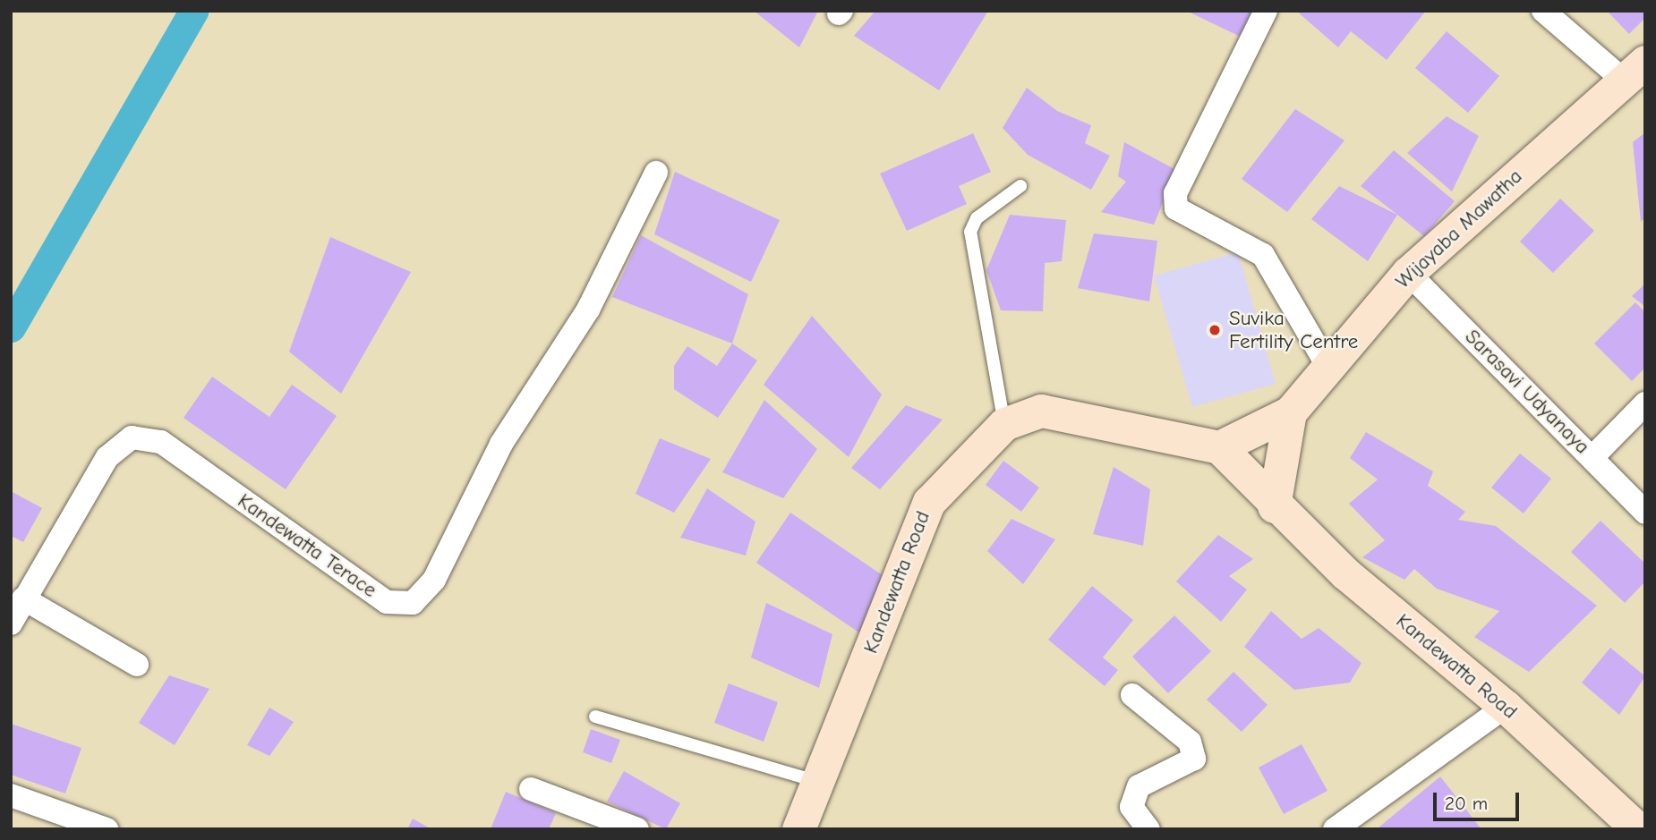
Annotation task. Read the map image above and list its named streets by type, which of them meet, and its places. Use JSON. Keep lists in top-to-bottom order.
{
  "streets": {
    "street": [
      "Wijayaba Mawatha",
      "Sarasavi Udyanaya",
      "Kandewatta Terace",
      "Kandewatta Road"
    ]
  },
  "crossings": [
    ["Wijayaba Mawatha", "Sarasavi Udyanaya"]
  ],
  "places": ["Suvika Fertility Centre"],
  "scale_bar": "20 m"
}
